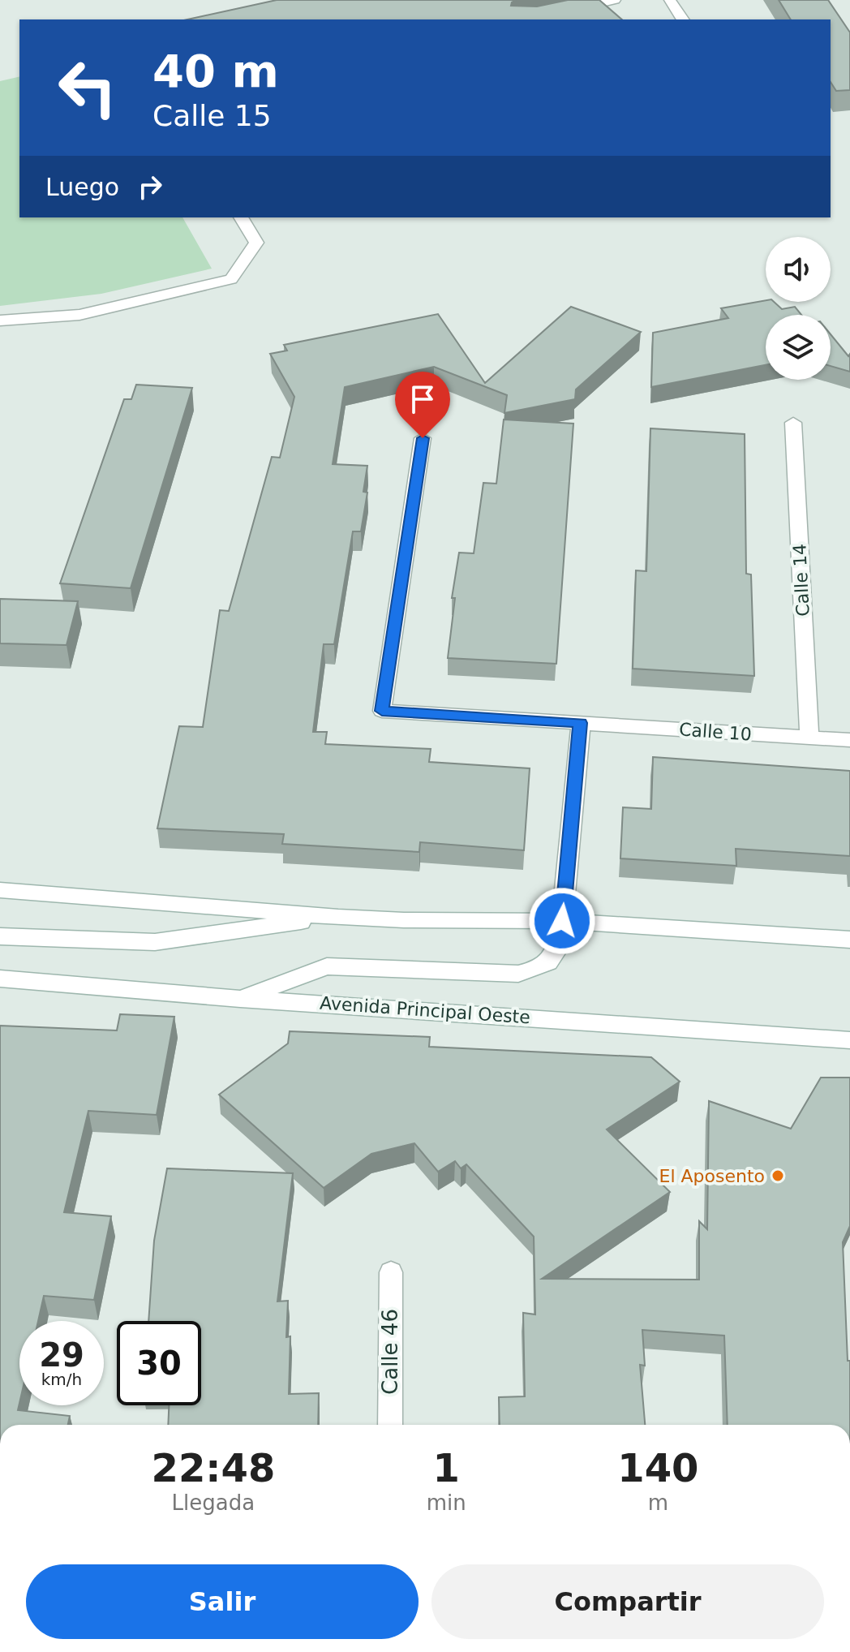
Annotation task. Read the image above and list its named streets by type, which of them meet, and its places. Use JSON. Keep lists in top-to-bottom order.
{
  "streets": {
    "main road": [
      "Calle 14",
      "Calle 10",
      "Avenida Principal Oeste",
      "Calle 46"
    ]
  },
  "crossings": [
    ["Calle 14", "Calle 10"]
  ],
  "places": ["El Aposento"],
  "page": {
    "turn": ["40 m", "Calle 15"],
    "then": "Luego",
    "speed": "29 km/h",
    "limit": "30",
    "eta": [
      "22:48",
      "Llegada",
      "1",
      "min",
      "140",
      "m"
    ],
    "buttons": ["Salir", "Compartir"]
  }
}
